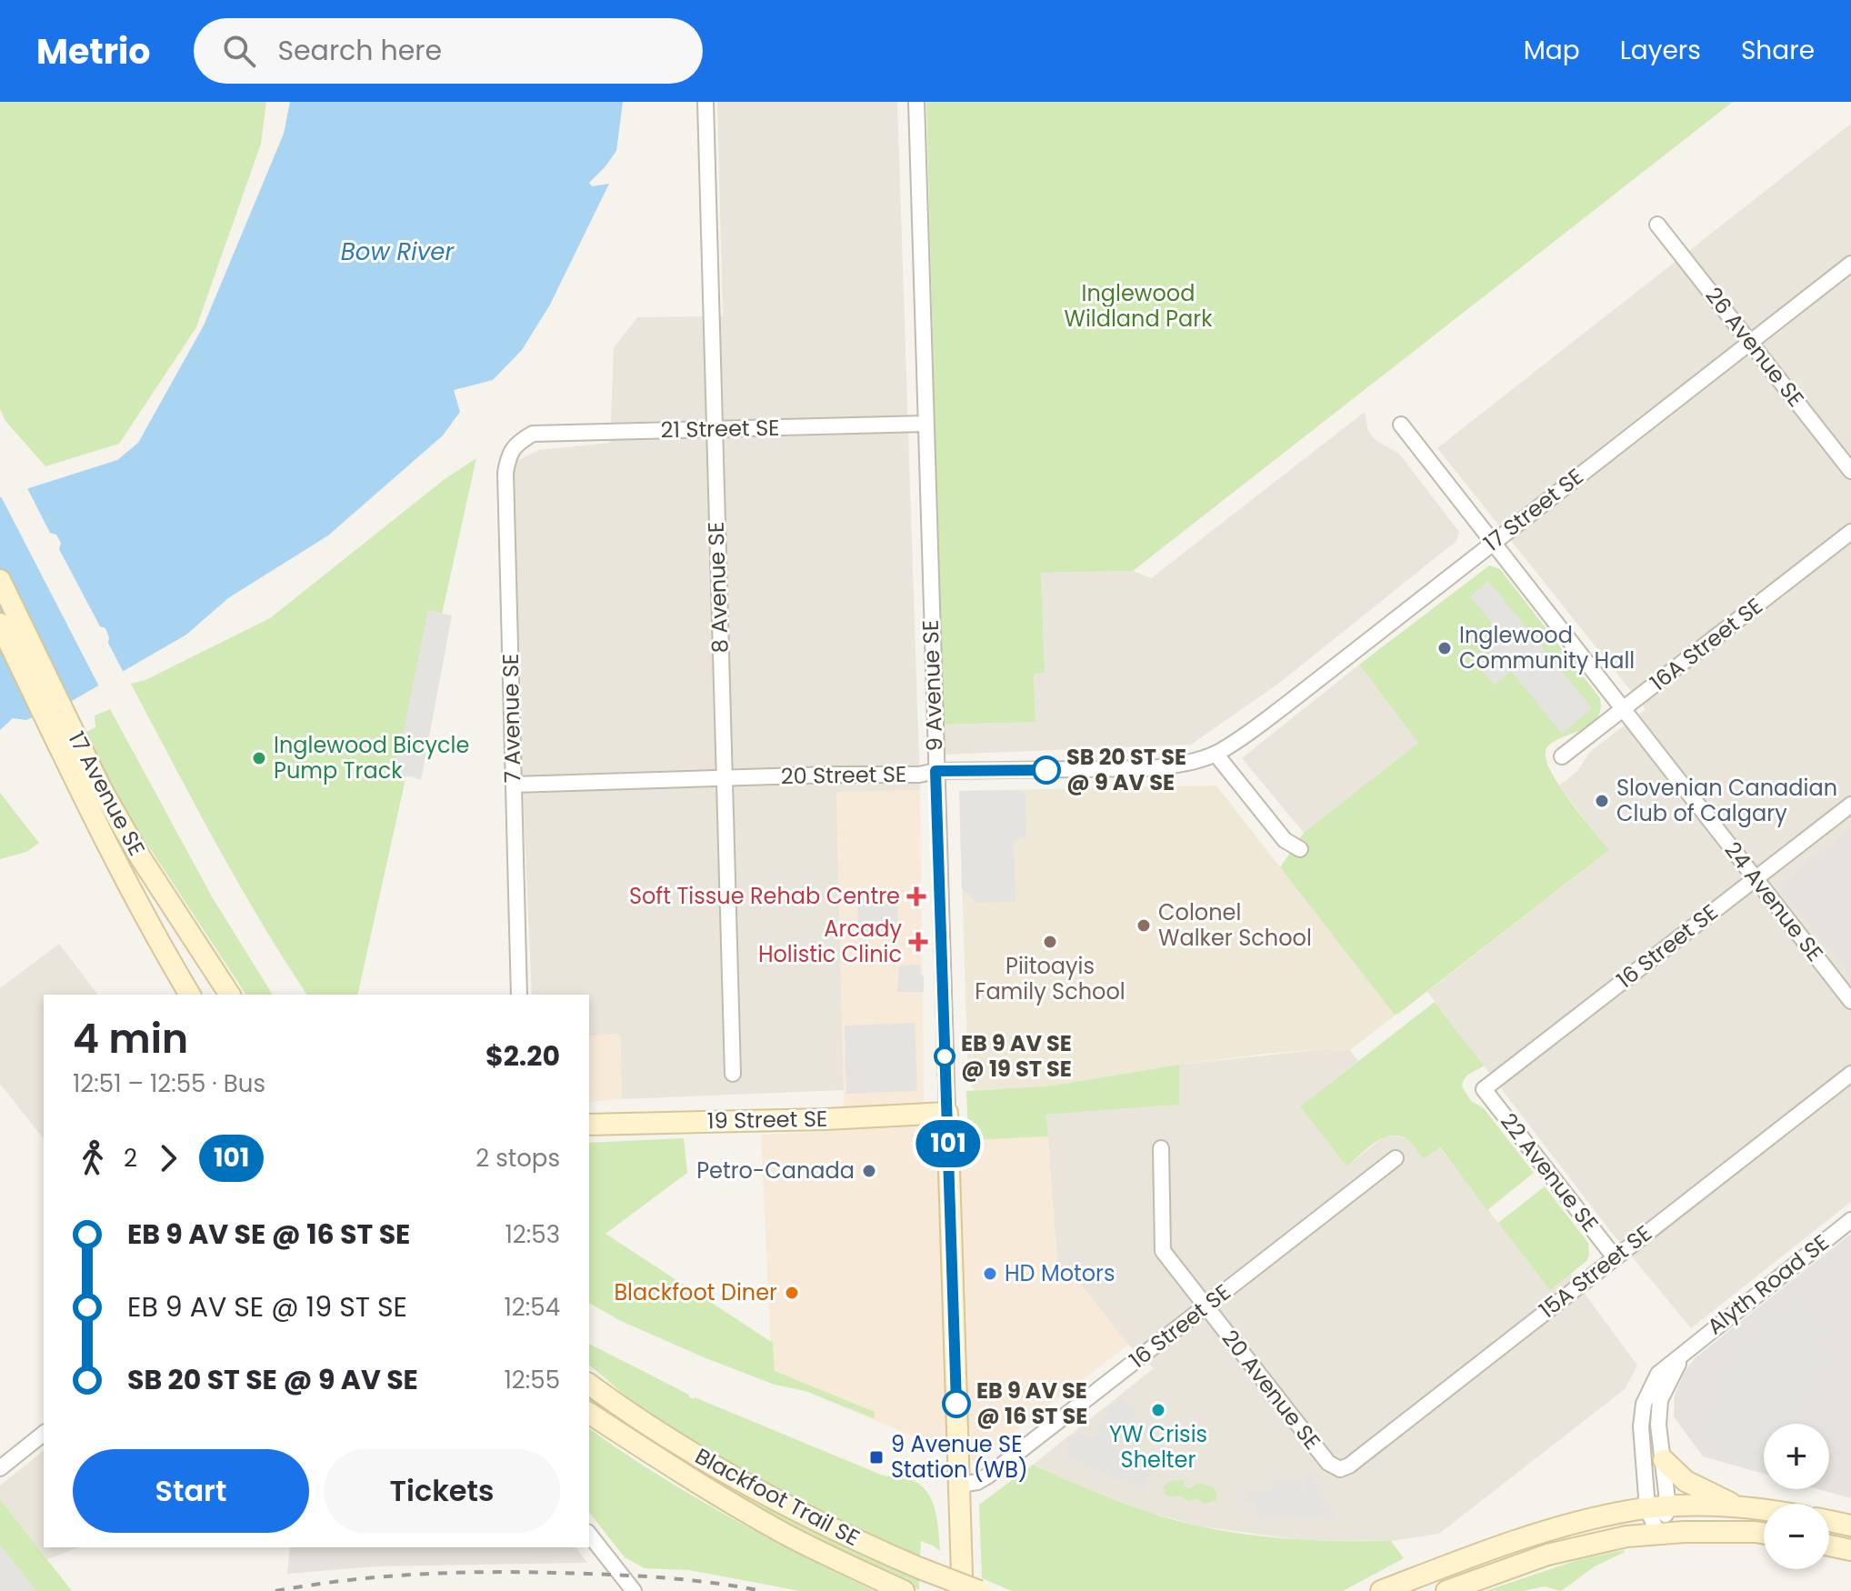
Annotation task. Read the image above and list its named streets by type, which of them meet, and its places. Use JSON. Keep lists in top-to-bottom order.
{
  "streets": {
    "main road": [
      "9 Avenue SE",
      "17 Avenue SE",
      "19 Street SE",
      "Blackfoot Trail SE"
    ],
    "street": [
      "26 Avenue SE",
      "21 Street SE",
      "17 Street SE",
      "8 Avenue SE",
      "16A Street SE",
      "7 Avenue SE",
      "20 Street SE",
      "24 Avenue SE",
      "16 Street SE",
      "22 Avenue SE",
      "15A Street SE",
      "Alyth Road SE",
      "20 Avenue SE"
    ]
  },
  "crossings": [
    ["26 Avenue SE", "17 Street SE"],
    ["21 Street SE", "8 Avenue SE"],
    ["21 Street SE", "9 Avenue SE"],
    ["21 Street SE", "7 Avenue SE"],
    ["17 Street SE", "20 Street SE"],
    ["17 Street SE", "24 Avenue SE"],
    ["8 Avenue SE", "20 Street SE"],
    ["16A Street SE", "24 Avenue SE"],
    ["9 Avenue SE", "20 Street SE"],
    ["9 Avenue SE", "16 Street SE"],
    ["9 Avenue SE", "19 Street SE"],
    ["7 Avenue SE", "20 Street SE"],
    ["24 Avenue SE", "16 Street SE"],
    ["16 Street SE", "22 Avenue SE"],
    ["16 Street SE", "20 Avenue SE"],
    ["22 Avenue SE", "15A Street SE"],
    ["15A Street SE", "20 Avenue SE"]
  ],
  "water": ["Bow River"],
  "parks": ["Inglewood Wildland Park"],
  "places": {
    "other": [
      "Inglewood Community Hall",
      "Inglewood Bicycle Pump Track",
      "SB 20 ST SE @ 9 AV SE",
      "Slovenian Canadian Club of Calgary",
      "Colonel Walker School",
      "Piitoayis Family School",
      "EB 9 AV SE @ 19 ST SE",
      "Petro-Canada",
      "HD Motors",
      "Blackfoot Diner",
      "EB 9 AV SE @ 16 ST SE",
      "YW Crisis Shelter"
    ],
    "health": ["Soft Tissue Rehab Centre", "Arcady Holistic Clinic"],
    "transit": ["9 Avenue SE Station (WB)"]
  },
  "lines": ["bus line 101"],
  "page": {
    "header": "Metrio",
    "search": "Search here",
    "nav": ["Map", "Layers", "Share"],
    "on_map": "101",
    "heading": ["4 min", "12:51 – 12:55 · Bus", "$2.20"],
    "legs": ["2", "101", "2 stops"],
    "list": [
      {
        "name": "EB 9 AV SE @ 16 ST SE",
        "value": "12:53"
      },
      {
        "name": "EB 9 AV SE @ 19 ST SE",
        "value": "12:54"
      },
      {
        "name": "SB 20 ST SE @ 9 AV SE",
        "value": "12:55"
      }
    ],
    "map_buttons": ["+", "−"],
    "buttons": ["Start", "Tickets"]
  }
}
